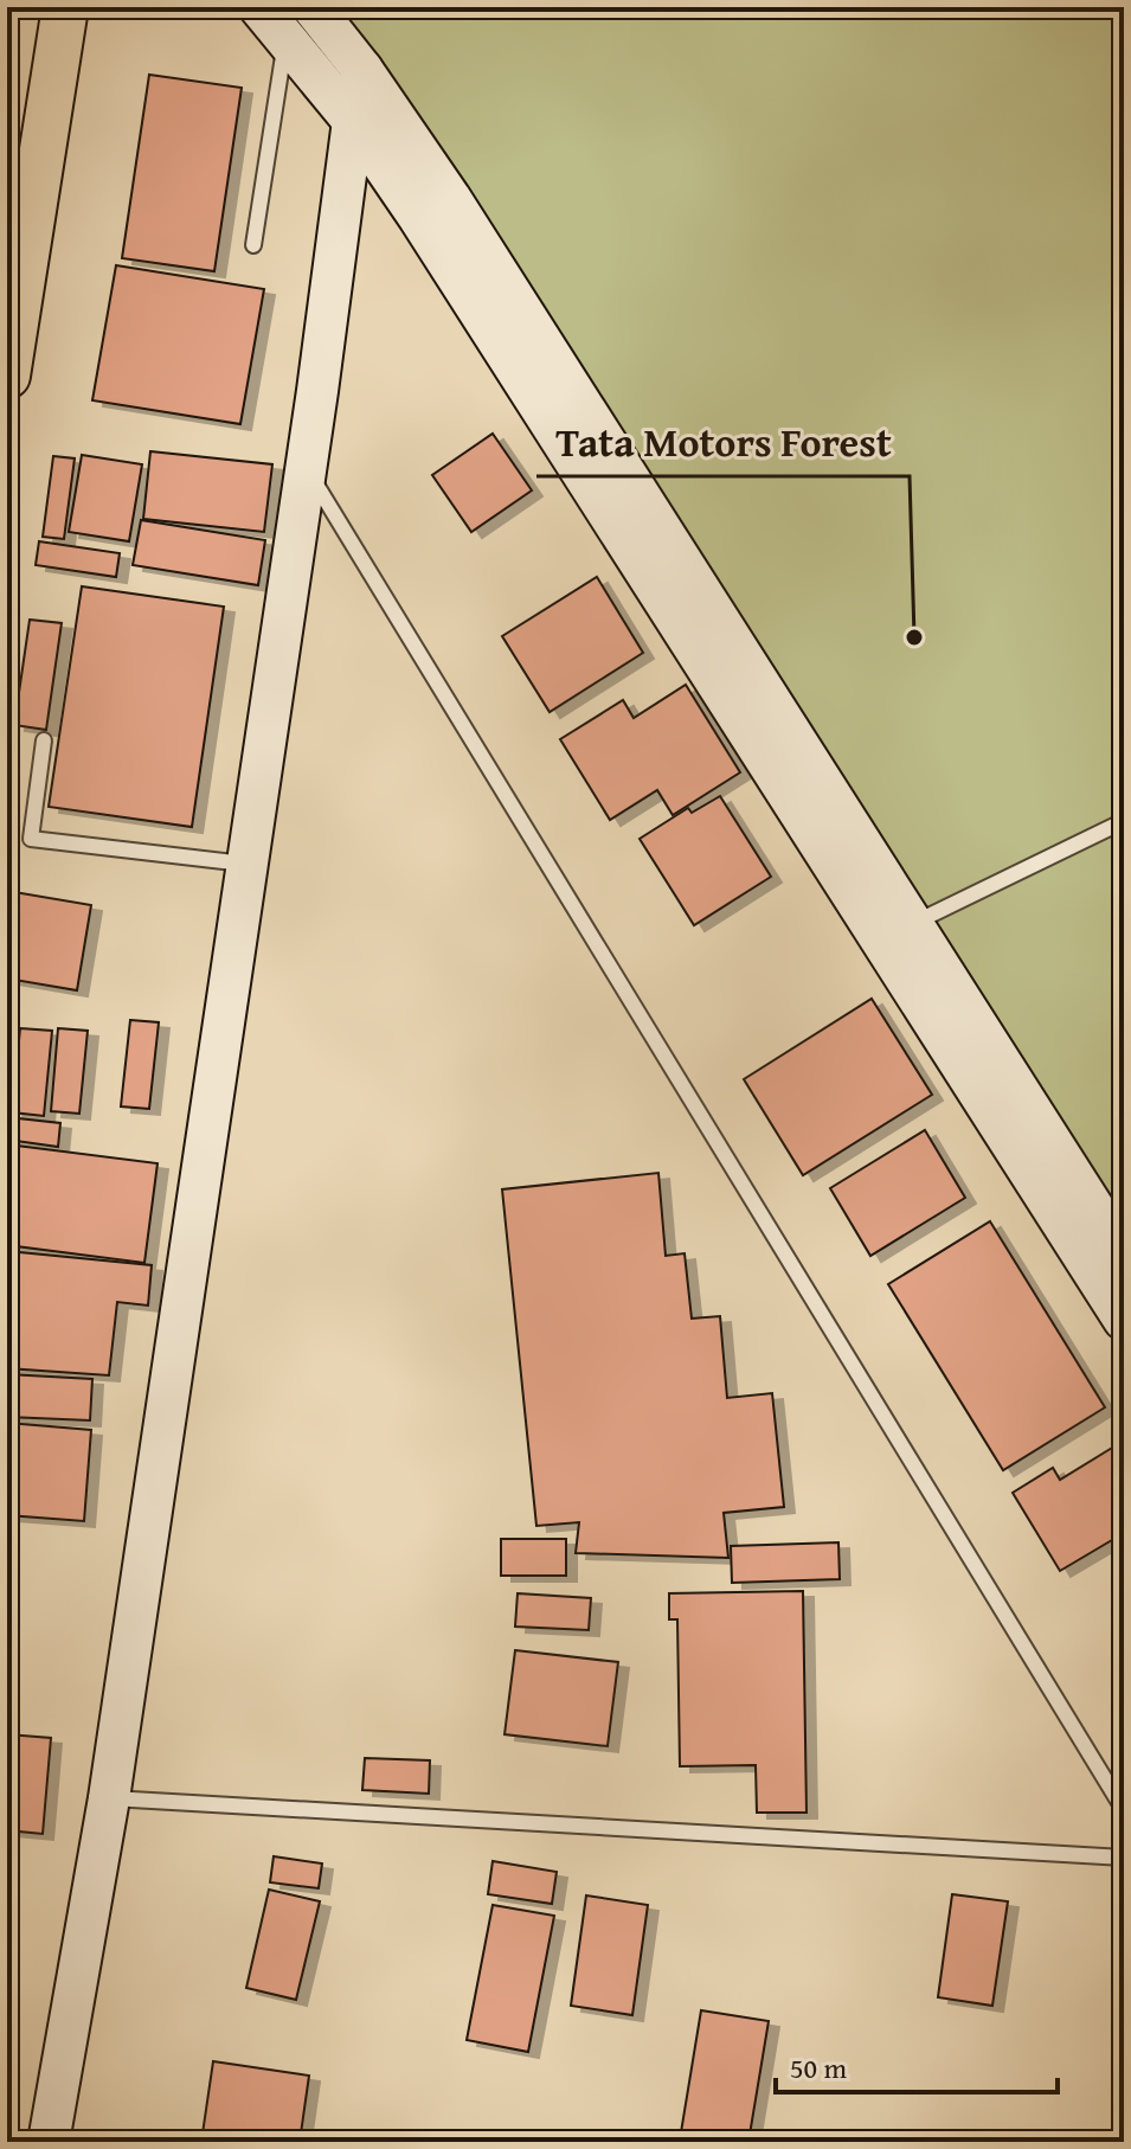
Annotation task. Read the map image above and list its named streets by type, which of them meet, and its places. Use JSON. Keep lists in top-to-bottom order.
{
  "places": ["Tata Motors Forest"],
  "scale_bar": "50 m"
}
